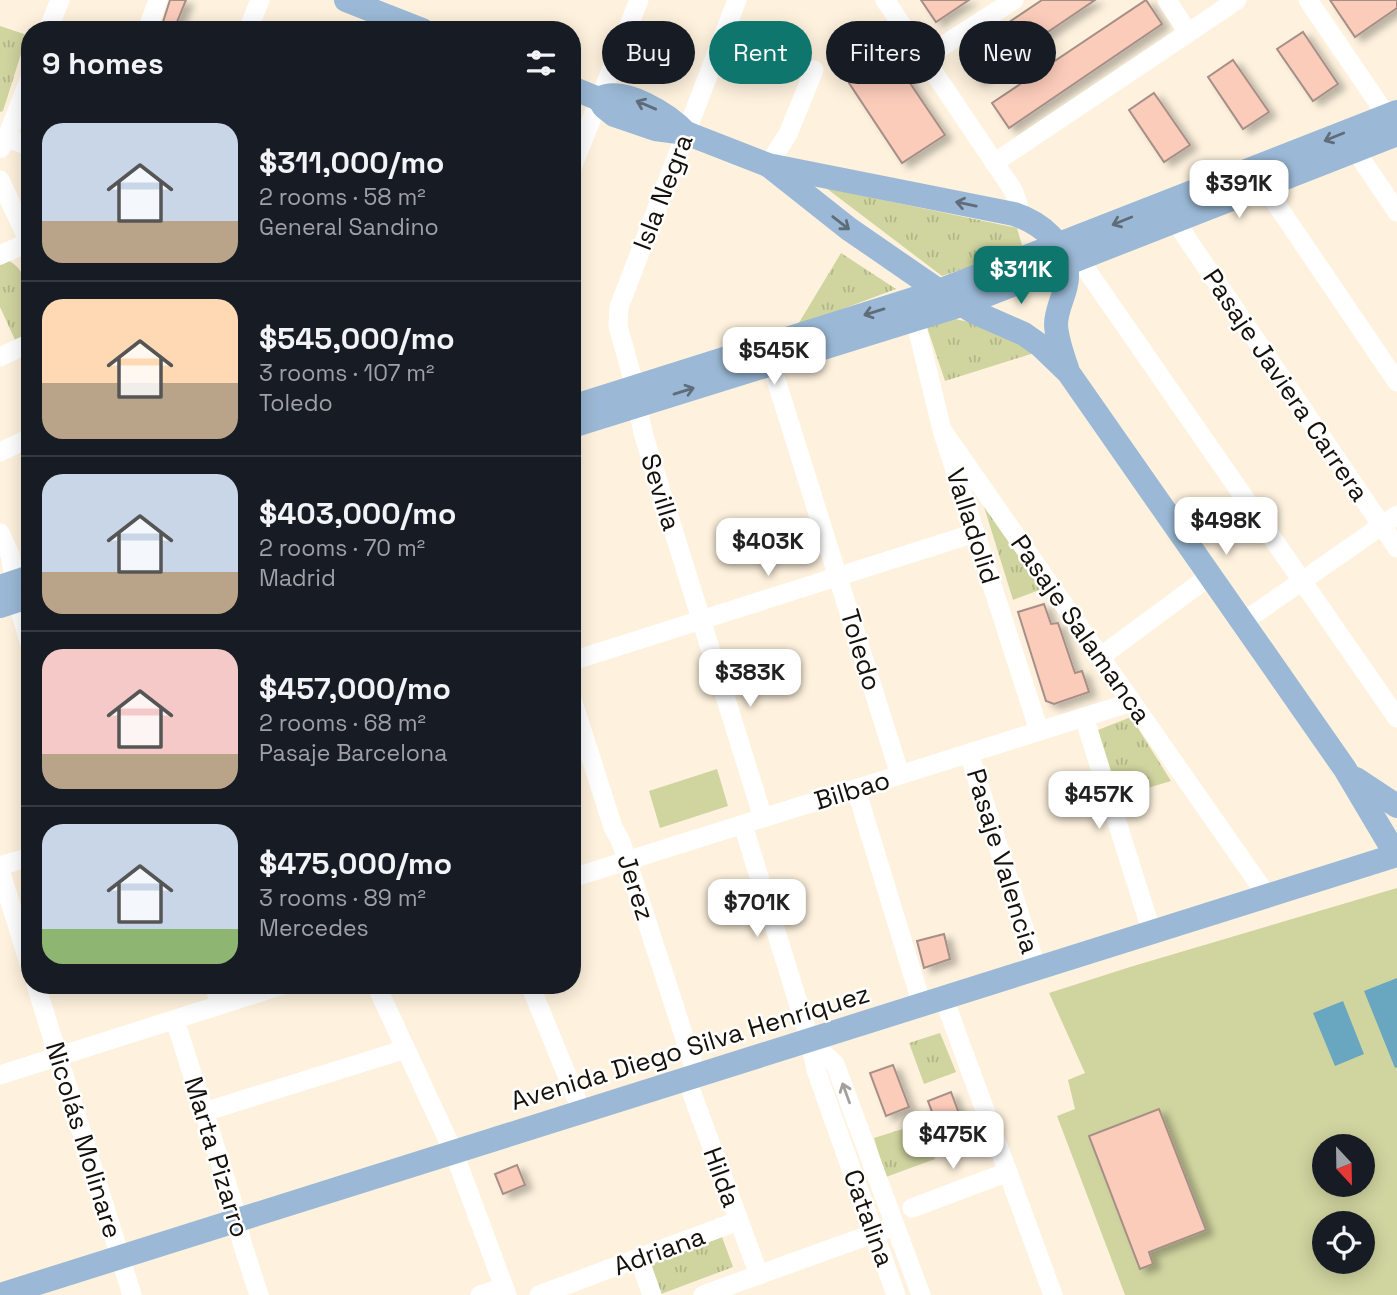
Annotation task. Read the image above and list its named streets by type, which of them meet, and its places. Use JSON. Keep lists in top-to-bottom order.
{
  "streets": {
    "main road": ["Avenida Diego Silva Henríquez"],
    "street": [
      "Isla Negra",
      "Pasaje Javiera Carrera",
      "Sevilla",
      "Valladolid",
      "Pasaje Salamanca",
      "Toledo",
      "Bilbao",
      "Pasaje Valencia",
      "Jerez",
      "Nicolás Molinare",
      "Marta Pizarro",
      "Hilda",
      "Catalina",
      "Adriana"
    ]
  },
  "crossings": [
    ["Isla Negra", "Sevilla"],
    ["Sevilla", "Bilbao"],
    ["Valladolid", "Pasaje Salamanca"],
    ["Valladolid", "Bilbao"],
    ["Pasaje Salamanca", "Bilbao"],
    ["Pasaje Salamanca", "Avenida Diego Silva Henríquez"],
    ["Toledo", "Bilbao"],
    ["Bilbao", "Pasaje Valencia"],
    ["Bilbao", "Jerez"],
    ["Pasaje Valencia", "Avenida Diego Silva Henríquez"],
    ["Jerez", "Avenida Diego Silva Henríquez"],
    ["Jerez", "Hilda"],
    ["Avenida Diego Silva Henríquez", "Nicolás Molinare"],
    ["Avenida Diego Silva Henríquez", "Marta Pizarro"],
    ["Avenida Diego Silva Henríquez", "Hilda"],
    ["Avenida Diego Silva Henríquez", "Catalina"],
    ["Hilda", "Adriana"]
  ],
  "north": "bottom",
  "page": {
    "chip": [
      "Buy",
      "Rent",
      "Filters",
      "New"
    ],
    "heading": "9 homes",
    "list": [
      {
        "name": "$311,000/mo",
        "note": "2 rooms · 58 m² · General Sandino"
      },
      {
        "name": "$545,000/mo",
        "note": "3 rooms · 107 m² · Toledo"
      },
      {
        "name": "$403,000/mo",
        "note": "2 rooms · 70 m² · Madrid"
      },
      {
        "name": "$457,000/mo",
        "note": "2 rooms · 68 m² · Pasaje Barcelona"
      },
      {
        "name": "$475,000/mo",
        "note": "3 rooms · 89 m² · Mercedes"
      }
    ],
    "price": [
      "$391K",
      "$311K",
      "$545K",
      "$498K",
      "$403K",
      "$383K",
      "$457K",
      "$701K",
      "$475K"
    ]
  }
}
